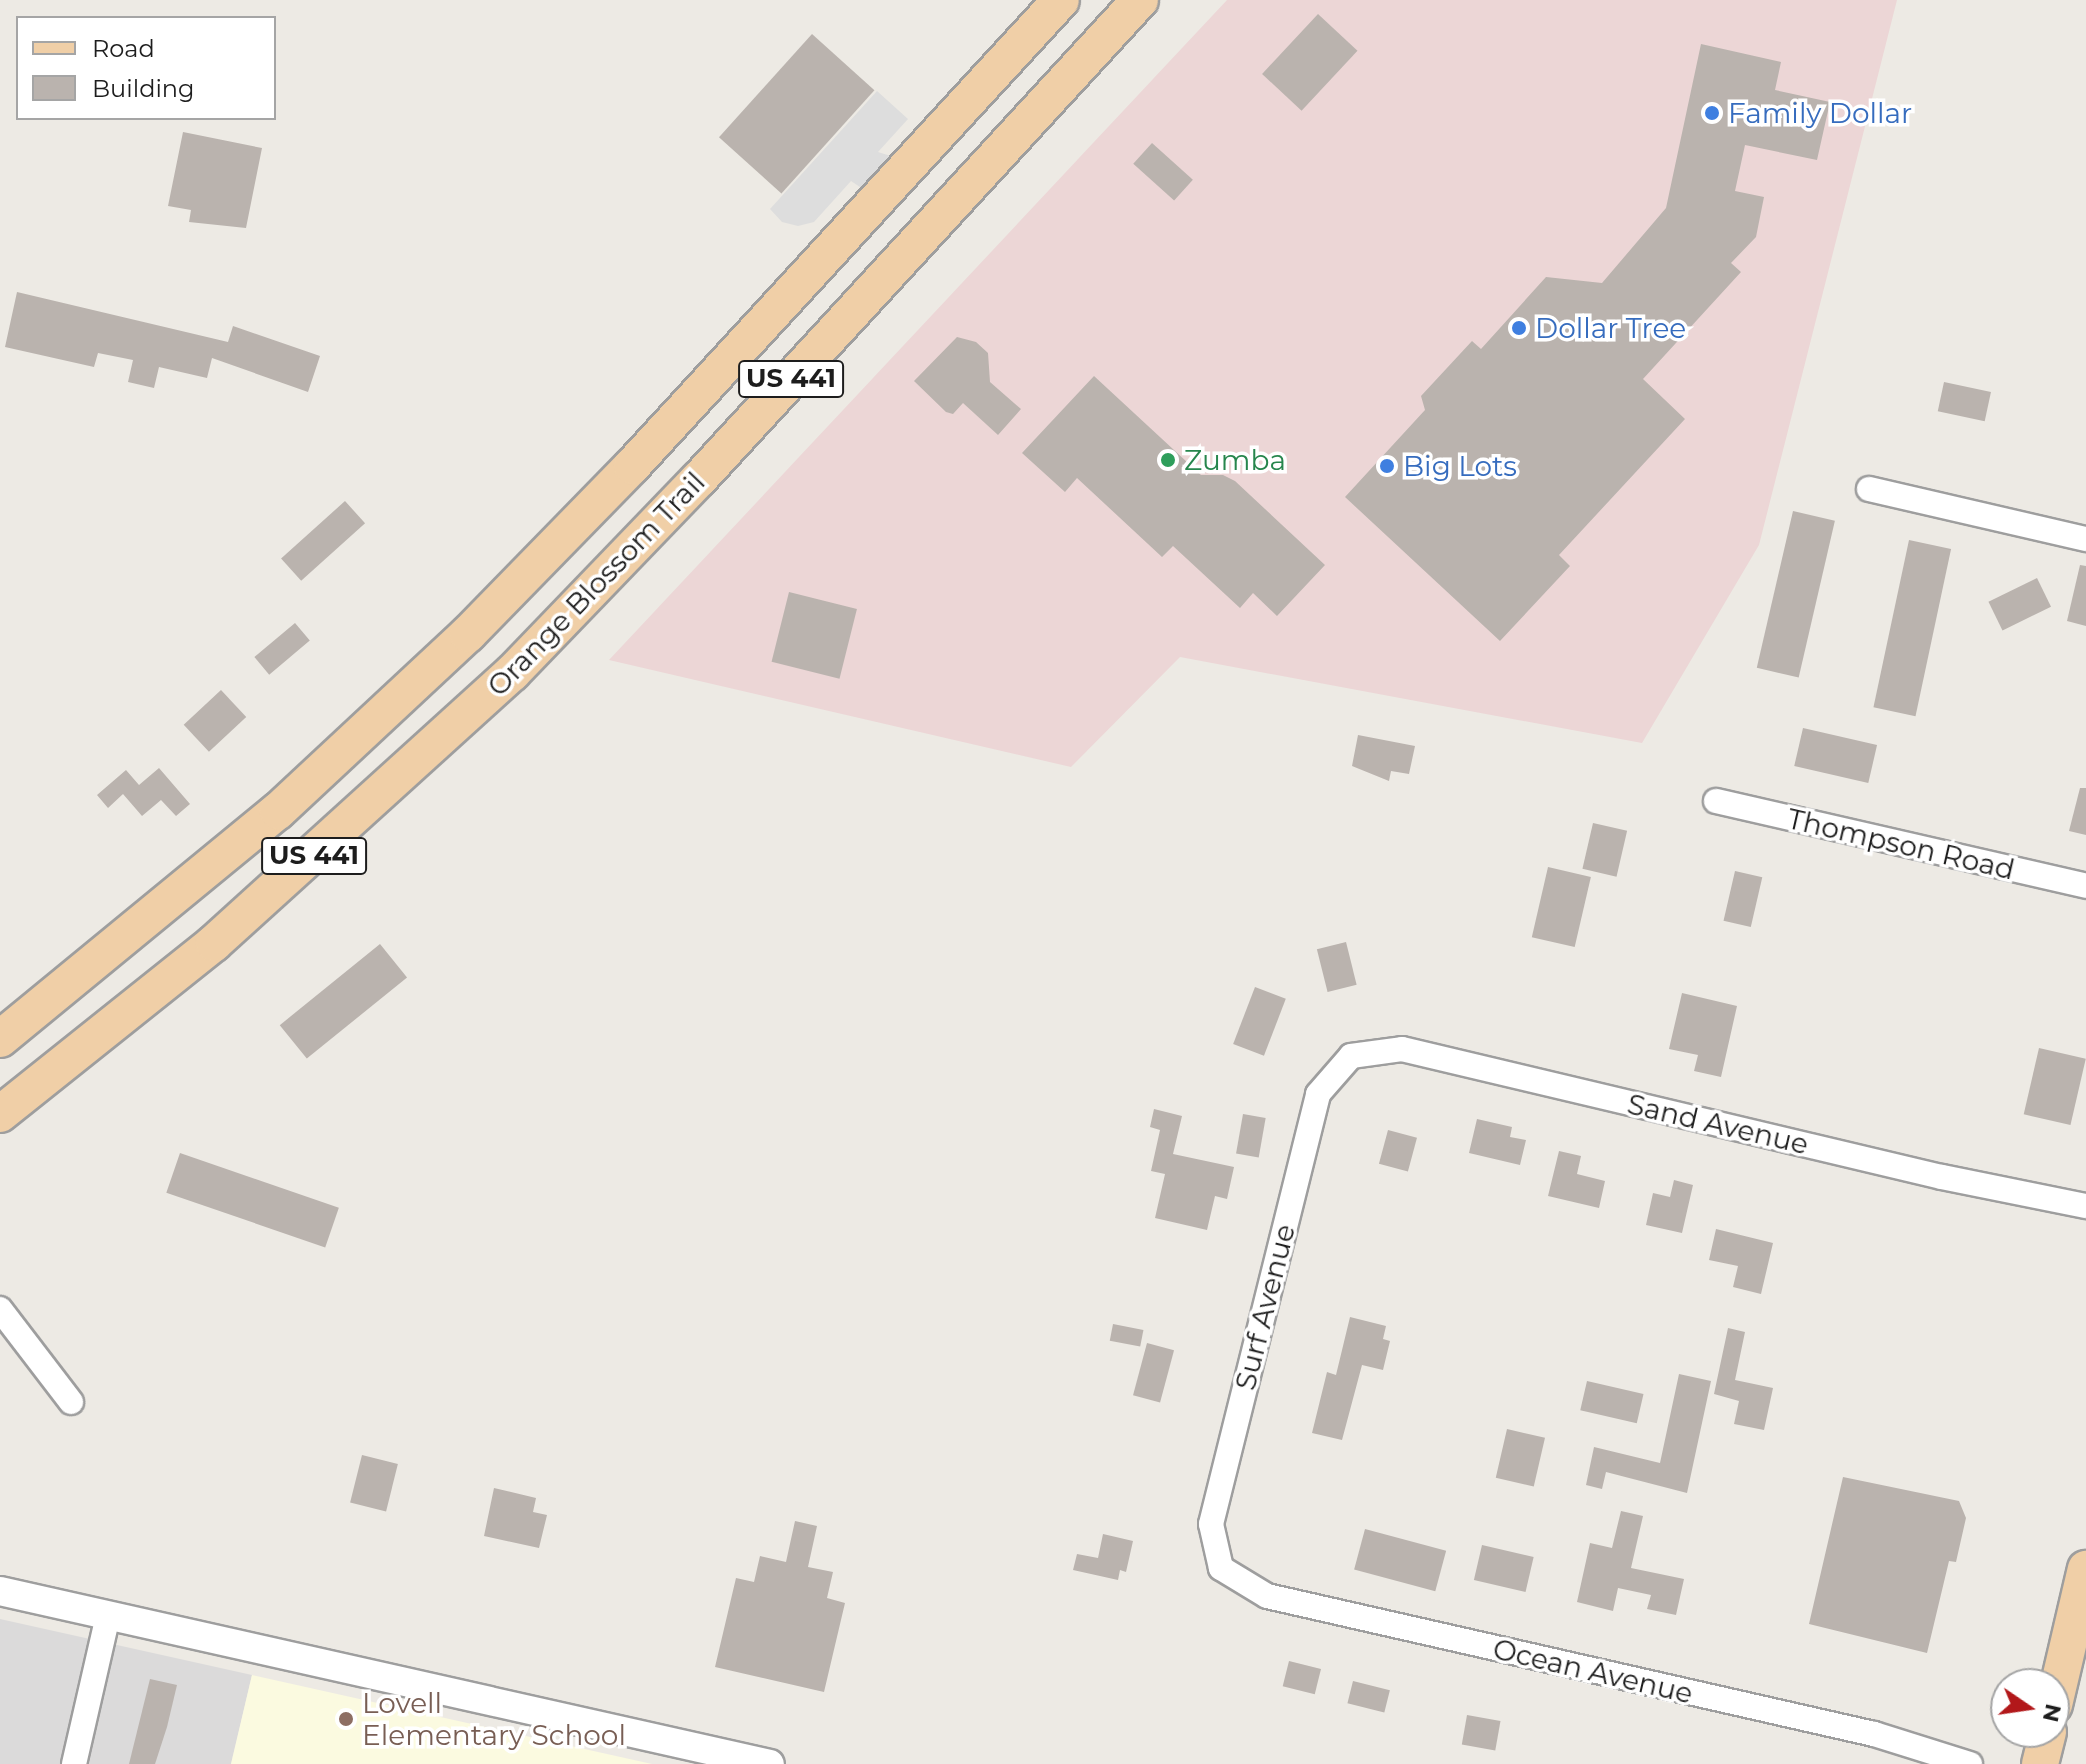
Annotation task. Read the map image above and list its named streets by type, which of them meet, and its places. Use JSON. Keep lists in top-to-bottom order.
{
  "streets": {
    "main road": ["US 441", "Orange Blossom Trail"],
    "street": [
      "Thompson Road",
      "Sand Avenue",
      "Surf Avenue",
      "Ocean Avenue"
    ]
  },
  "crossings": [
    ["Sand Avenue", "Surf Avenue"],
    ["Surf Avenue", "Ocean Avenue"]
  ],
  "places": [
    "Family Dollar",
    "Dollar Tree",
    "Zumba",
    "Big Lots",
    "Lovell Elementary School"
  ],
  "legend": ["Road", "Building"],
  "north": "right"
}
